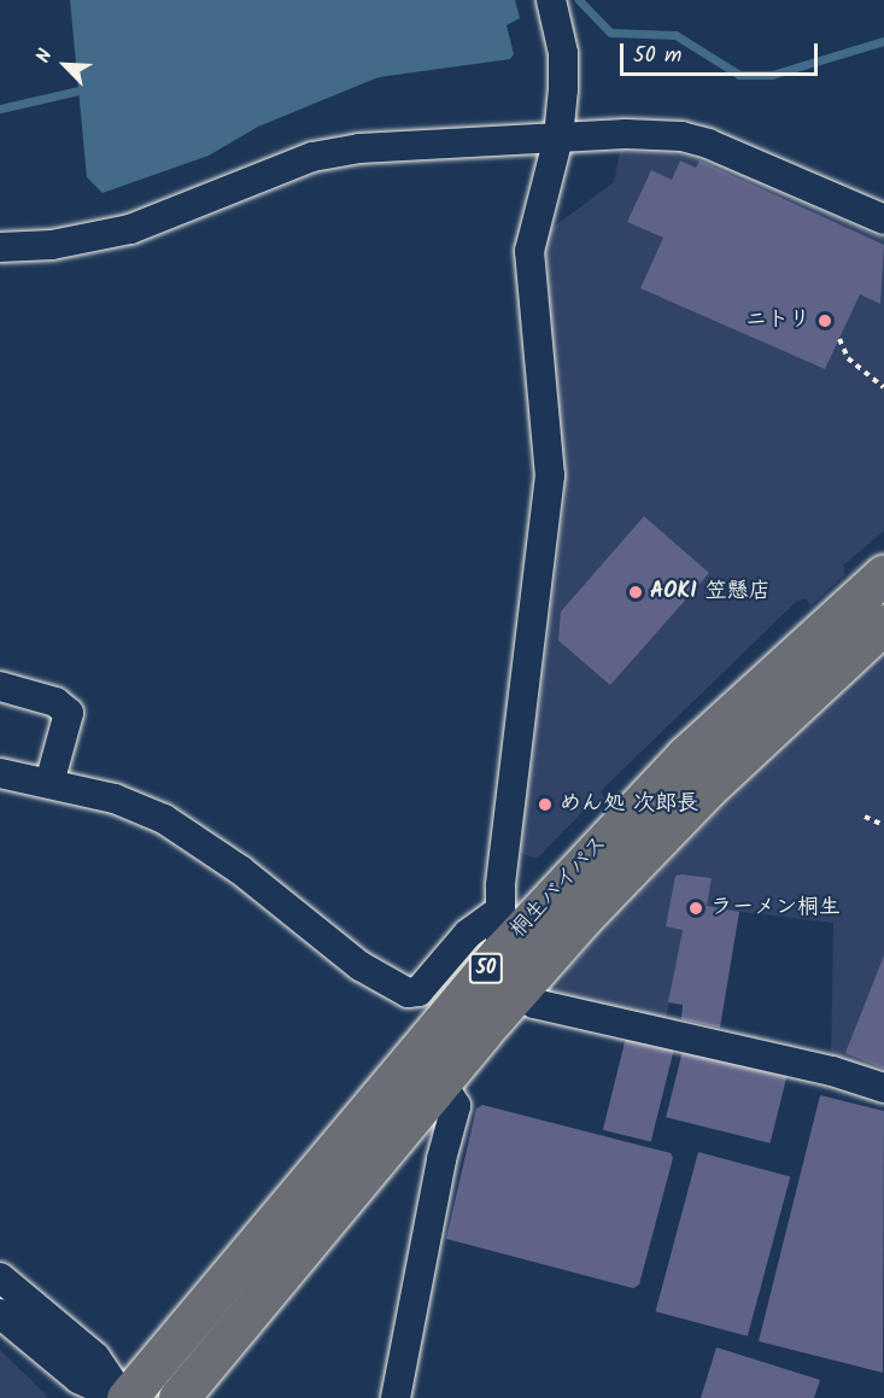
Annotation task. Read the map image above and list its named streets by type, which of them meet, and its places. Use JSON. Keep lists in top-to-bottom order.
{
  "streets": {
    "highway": ["桐生バイパス", "50"]
  },
  "places": [
    "ニトリ",
    "AOKI 笠懸店",
    "めん処 次郎長",
    "ラーメン桐生"
  ],
  "scale_bar": "50 m",
  "north": "top left"
}
